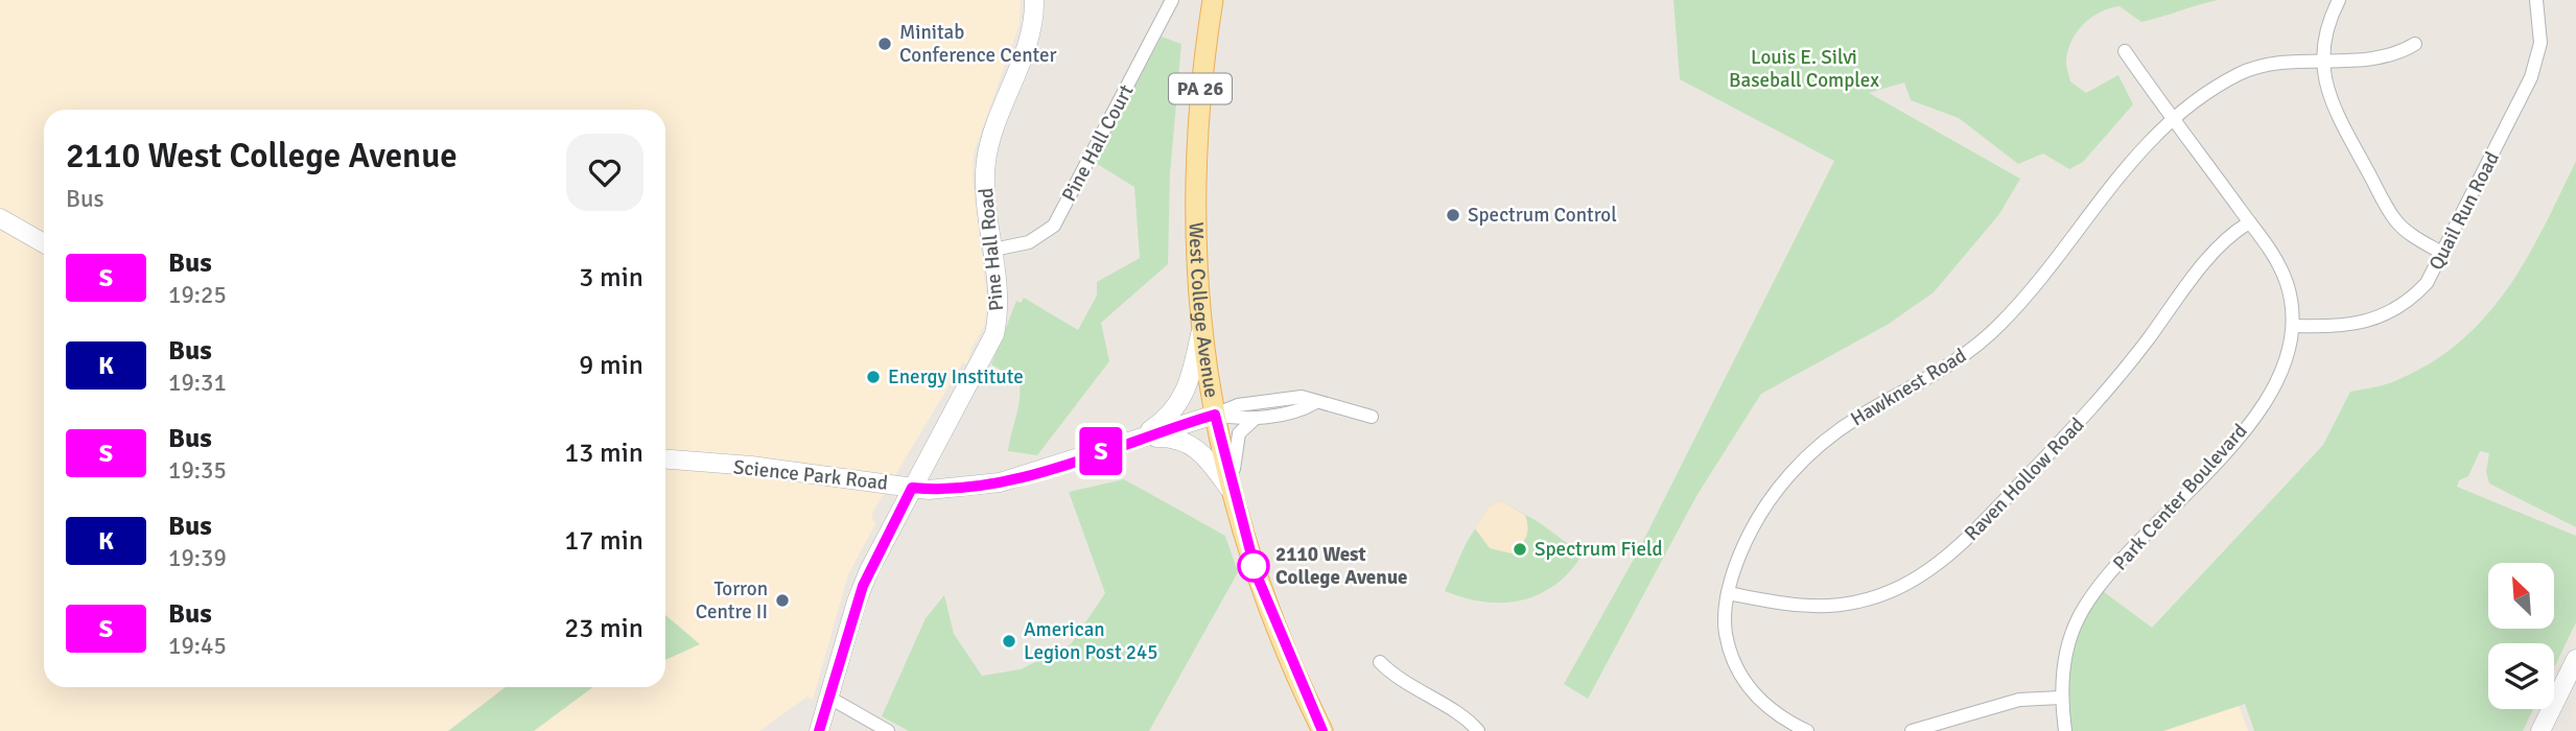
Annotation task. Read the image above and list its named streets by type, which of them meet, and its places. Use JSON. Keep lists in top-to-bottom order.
{
  "streets": {
    "main road": [
      "PA 26",
      "Pine Hall Road",
      "West College Avenue",
      "Science Park Road"
    ],
    "street": [
      "Pine Hall Court",
      "Quail Run Road",
      "Hawknest Road",
      "Raven Hollow Road",
      "Park Center Boulevard"
    ]
  },
  "crossings": [
    ["Pine Hall Court", "Pine Hall Road"],
    ["Quail Run Road", "Park Center Boulevard"],
    ["Pine Hall Road", "Science Park Road"],
    ["West College Avenue", "Science Park Road"],
    ["Hawknest Road", "Raven Hollow Road"],
    ["Hawknest Road", "Park Center Boulevard"],
    ["Raven Hollow Road", "Park Center Boulevard"]
  ],
  "parks": ["Louis E. Silvi Baseball Complex"],
  "places": [
    "Minitab Conference Center",
    "Spectrum Control",
    "Energy Institute",
    "Spectrum Field",
    "2110 West College Avenue",
    "Torron Centre II",
    "American Legion Post 245"
  ],
  "lines": ["bus line S"],
  "north": "top left",
  "page": {
    "on_map": "S",
    "heading": ["2110 West College Avenue", "Bus"],
    "list": [
      {
        "mark": "S",
        "name": "Bus",
        "note": "19:25",
        "value": "3 min"
      },
      {
        "mark": "K",
        "name": "Bus",
        "note": "19:31",
        "value": "9 min"
      },
      {
        "mark": "S",
        "name": "Bus",
        "note": "19:35",
        "value": "13 min"
      },
      {
        "mark": "K",
        "name": "Bus",
        "note": "19:39",
        "value": "17 min"
      },
      {
        "mark": "S",
        "name": "Bus",
        "note": "19:45",
        "value": "23 min"
      }
    ]
  }
}
